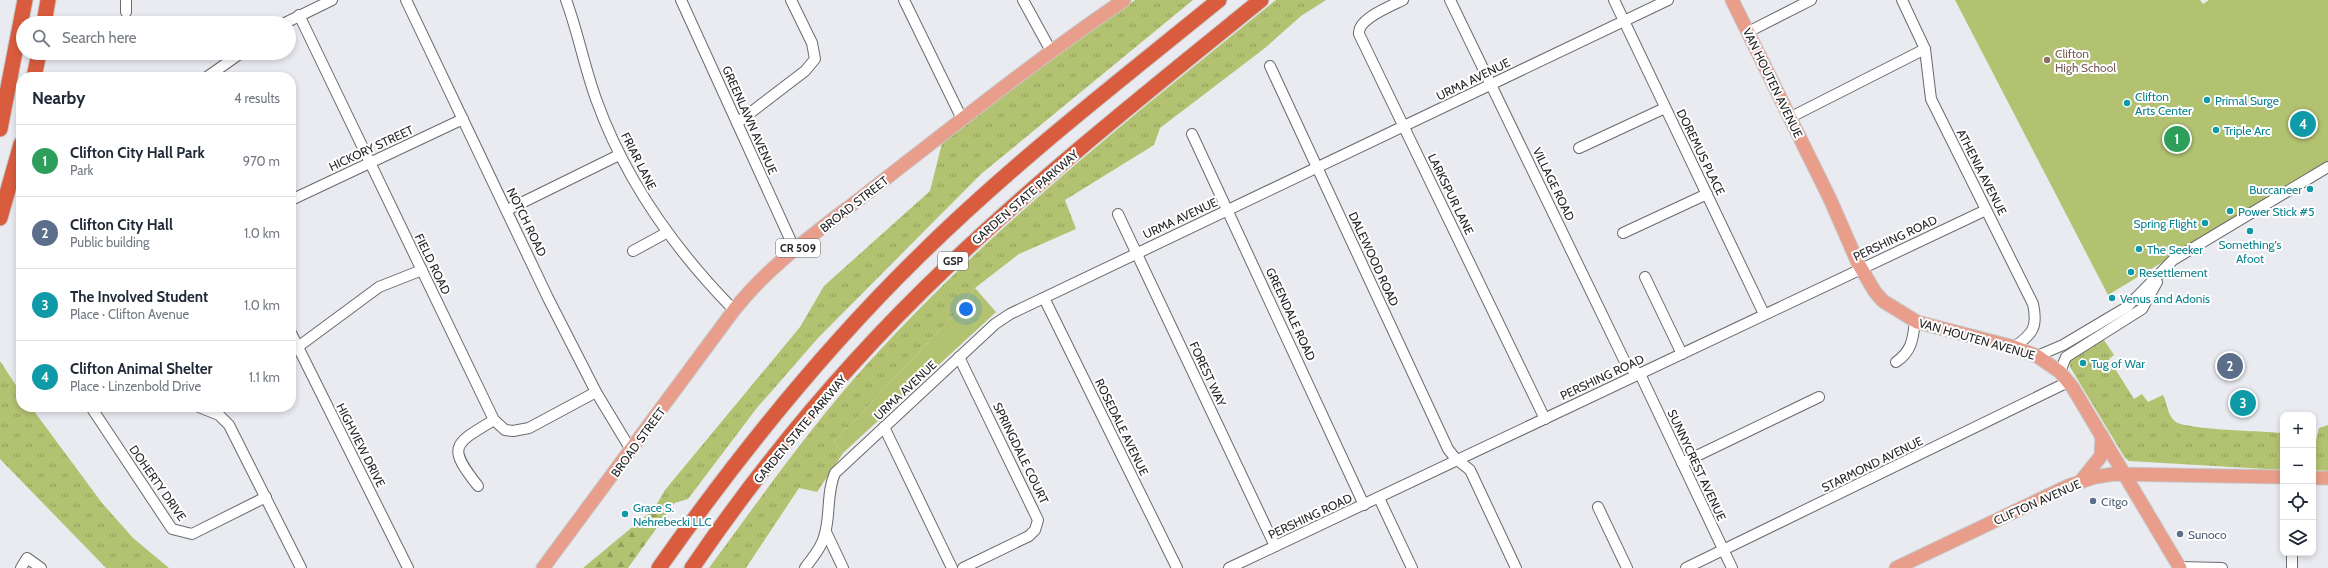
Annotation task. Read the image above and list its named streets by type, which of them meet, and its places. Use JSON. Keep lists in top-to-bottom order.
{
  "streets": {
    "highway": ["GARDEN STATE PARKWAY", "GSP"],
    "main road": [
      "VAN HOUTEN AVENUE",
      "BROAD STREET",
      "CR 509",
      "CLIFTON AVENUE"
    ],
    "street": [
      "URMA AVENUE",
      "GREENLAWN AVENUE",
      "HICKORY STREET",
      "DOREMUS PLACE",
      "FRIAR LANE",
      "ATHENIA AVENUE",
      "VILLAGE ROAD",
      "LARKSPUR LANE",
      "NOTCH ROAD",
      "PERSHING ROAD",
      "DALEWOOD ROAD",
      "FIELD ROAD",
      "GREENDALE ROAD",
      "FOREST WAY",
      "ROSEDALE AVENUE",
      "HIGHVIEW DRIVE",
      "SPRINGDALE COURT",
      "STARMOND AVENUE",
      "SUNNYCREST AVENUE",
      "DOHERTY DRIVE"
    ]
  },
  "crossings": [
    ["URMA AVENUE", "DOREMUS PLACE"],
    ["URMA AVENUE", "VILLAGE ROAD"],
    ["URMA AVENUE", "LARKSPUR LANE"],
    ["URMA AVENUE", "DALEWOOD ROAD"],
    ["URMA AVENUE", "GREENDALE ROAD"],
    ["URMA AVENUE", "FOREST WAY"],
    ["URMA AVENUE", "ROSEDALE AVENUE"],
    ["URMA AVENUE", "SPRINGDALE COURT"],
    ["VAN HOUTEN AVENUE", "ATHENIA AVENUE"],
    ["VAN HOUTEN AVENUE", "PERSHING ROAD"],
    ["VAN HOUTEN AVENUE", "STARMOND AVENUE"],
    ["VAN HOUTEN AVENUE", "CLIFTON AVENUE"],
    ["GREENLAWN AVENUE", "BROAD STREET"],
    ["HICKORY STREET", "NOTCH ROAD"],
    ["HICKORY STREET", "FIELD ROAD"],
    ["DOREMUS PLACE", "PERSHING ROAD"],
    ["FRIAR LANE", "BROAD STREET"],
    ["ATHENIA AVENUE", "PERSHING ROAD"],
    ["VILLAGE ROAD", "PERSHING ROAD"],
    ["VILLAGE ROAD", "SUNNYCREST AVENUE"],
    ["LARKSPUR LANE", "PERSHING ROAD"],
    ["BROAD STREET", "NOTCH ROAD"],
    ["PERSHING ROAD", "DALEWOOD ROAD"],
    ["PERSHING ROAD", "GREENDALE ROAD"],
    ["PERSHING ROAD", "FOREST WAY"],
    ["PERSHING ROAD", "SUNNYCREST AVENUE"],
    ["STARMOND AVENUE", "SUNNYCREST AVENUE"]
  ],
  "places": [
    "Clifton High School",
    "Primal Surge",
    "Clifton Arts Center",
    "Triple Arc",
    "Buccaneer",
    "Power Stick #5",
    "Spring Flight",
    "Something's Afoot",
    "The Seeker",
    "Resettlement",
    "Venus and Adonis",
    "Tug of War",
    "Citgo",
    "Grace S. Nehrebecki LLC",
    "Sunoco"
  ],
  "page": {
    "search": "Search here",
    "heading": ["Nearby", "4 results"],
    "pins": [
      "4",
      "1",
      "2",
      "3"
    ],
    "list": [
      {
        "mark": "1",
        "name": "Clifton City Hall Park",
        "note": "Park",
        "value": "970 m"
      },
      {
        "mark": "2",
        "name": "Clifton City Hall",
        "note": "Public building",
        "value": "1.0 km"
      },
      {
        "mark": "3",
        "name": "The Involved Student",
        "note": "Place · Clifton Avenue",
        "value": "1.0 km"
      },
      {
        "mark": "4",
        "name": "Clifton Animal Shelter",
        "note": "Place · Linzenbold Drive",
        "value": "1.1 km"
      }
    ],
    "map_buttons": ["+", "−"]
  }
}
